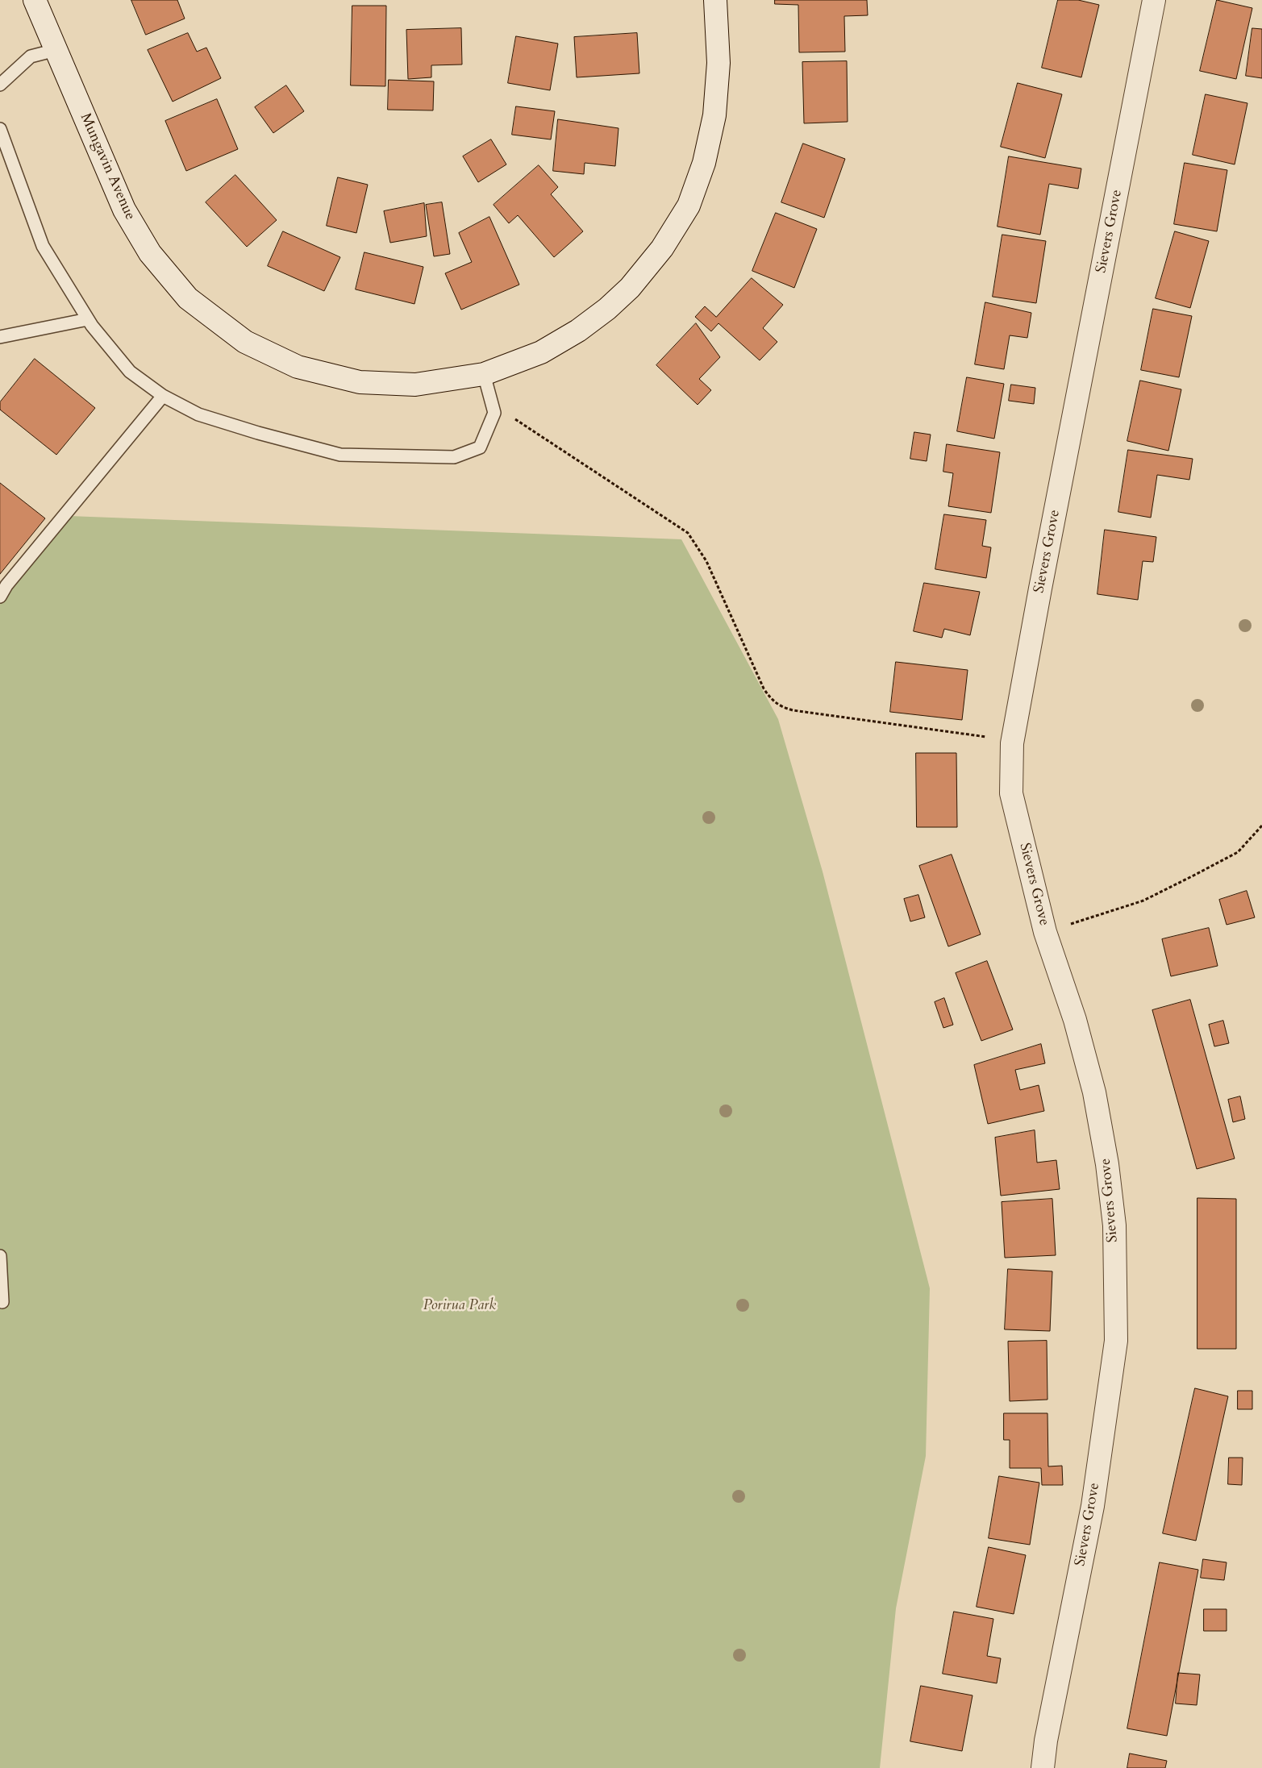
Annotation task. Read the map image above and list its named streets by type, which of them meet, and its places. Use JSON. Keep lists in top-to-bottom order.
{
  "streets": {
    "street": ["Mungavin Avenue", "Sievers Grove"]
  },
  "parks": ["Porirua Park"]
}
